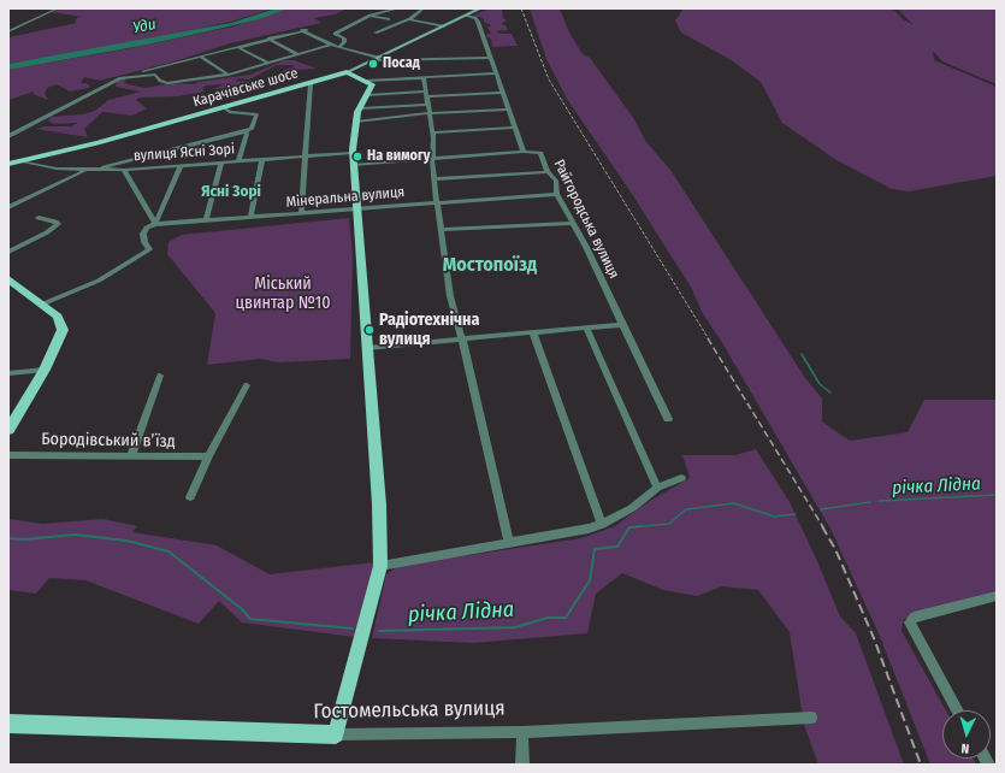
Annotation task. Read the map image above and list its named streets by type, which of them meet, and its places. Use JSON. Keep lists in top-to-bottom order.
{
  "streets": {
    "main road": ["Карачівське шосе", "Гостомельська вулиця"],
    "street": [
      "вулиця Ясні Зорі",
      "Мінеральна вулиця",
      "Райгородська вулиця",
      "Бородівський в’їзд"
    ]
  },
  "crossings": [
    ["Карачівське шосе", "вулиця Ясні Зорі"],
    ["вулиця Ясні Зорі", "Райгородська вулиця"],
    ["Мінеральна вулиця", "Райгородська вулиця"]
  ],
  "districts": ["Ясні Зорі", "Мостопоїзд"],
  "water": ["Уди", "річка Лідна"],
  "parks": ["Міський цвинтар №10"],
  "places": ["Посад", "На вимогу", "Радіотехнічна вулиця"],
  "north": "bottom"
}
